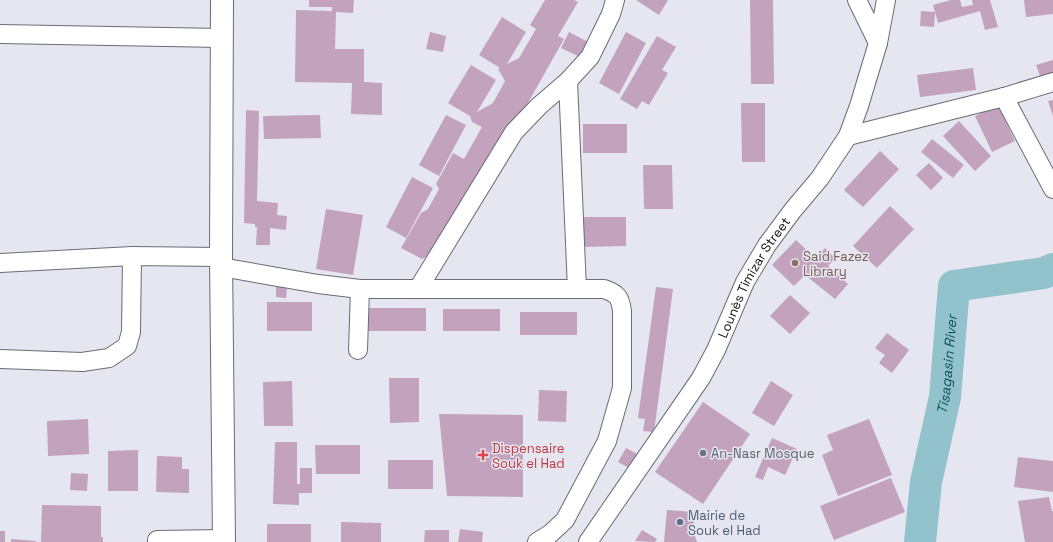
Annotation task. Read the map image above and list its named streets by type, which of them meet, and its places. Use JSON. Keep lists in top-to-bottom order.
{
  "streets": {
    "street": ["Lounès Timizar Street"]
  },
  "water": ["Tisagasin River"],
  "places": {
    "other": ["Said Fazez Library", "An-Nasr Mosque", "Mairie de Souk el Had"],
    "health": ["Dispensaire Souk el Had"]
  }
}
